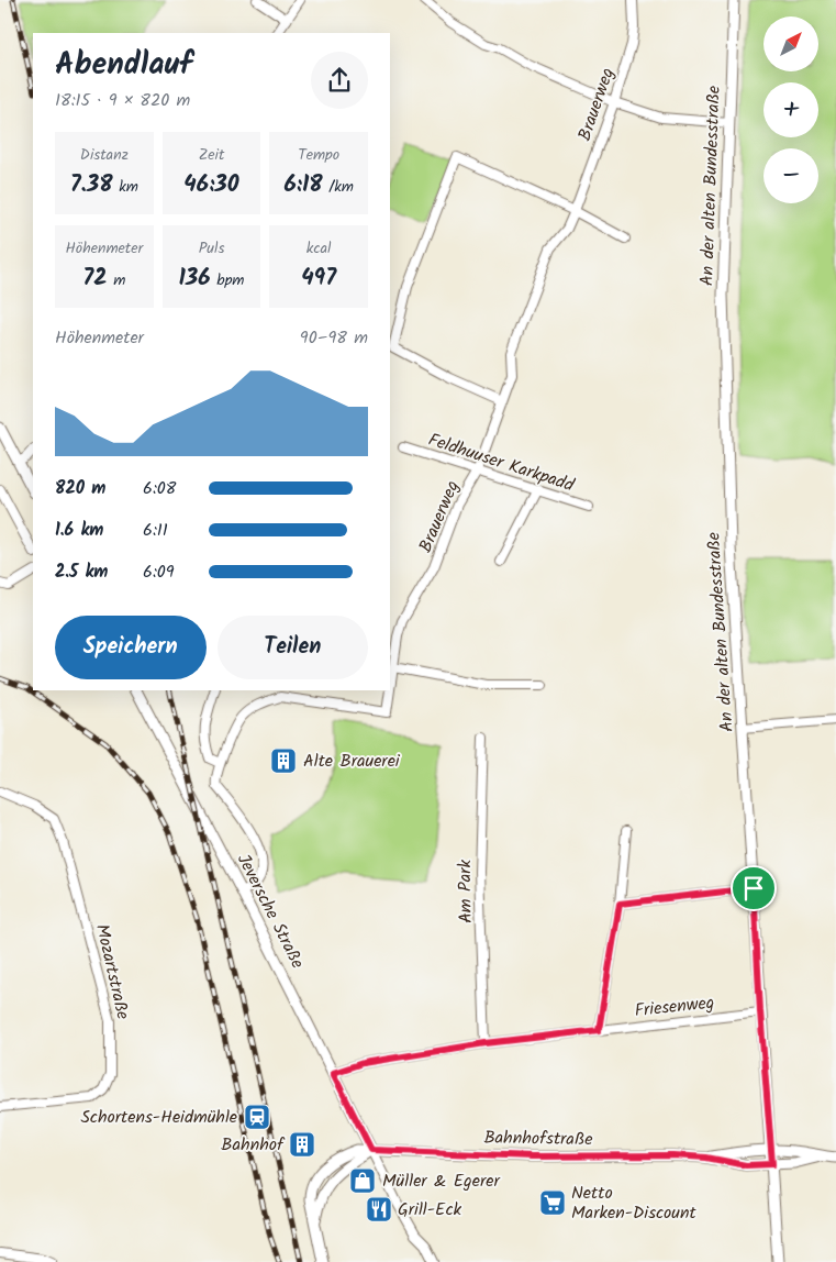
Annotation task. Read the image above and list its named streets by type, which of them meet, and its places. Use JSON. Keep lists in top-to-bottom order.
{
  "streets": {
    "street": [
      "Brauerweg",
      "An der alten Bundesstraße",
      "Feldhuuser Karkpadd",
      "Am Park",
      "Jeversche Straße",
      "Mozartstraße",
      "Friesenweg",
      "Bahnhofstraße"
    ]
  },
  "crossings": [
    ["Brauerweg", "Feldhuuser Karkpadd"],
    ["Brauerweg", "Jeversche Straße"],
    ["An der alten Bundesstraße", "Friesenweg"],
    ["An der alten Bundesstraße", "Bahnhofstraße"],
    ["Am Park", "Friesenweg"],
    ["Jeversche Straße", "Friesenweg"],
    ["Jeversche Straße", "Bahnhofstraße"]
  ],
  "places": {
    "building": ["Alte Brauerei", "Bahnhof"],
    "station": ["Schortens-Heidmühle"],
    "shop": ["Müller & Egerer"],
    "supermarket": ["Netto Marken-Discount"],
    "restaurant": ["Grill-Eck"]
  },
  "north": "top right",
  "page": {
    "map_buttons": ["+", "−"],
    "heading": ["Abendlauf", "18:15 · 9 × 820 m"],
    "stats": [
      ["Distanz", "7.38 km"],
      ["Zeit", "46:30"],
      ["Tempo", "6:18 /km"],
      ["Höhenmeter", "72 m"],
      ["Puls", "136 bpm"],
      ["kcal", "497"]
    ],
    "chart": ["Höhenmeter", "90–98 m"],
    "list": [
      {
        "name": "820 m",
        "note": "6:08"
      },
      {
        "name": "1.6 km",
        "note": "6:11"
      },
      {
        "name": "2.5 km",
        "note": "6:09"
      }
    ],
    "buttons": ["Speichern", "Teilen"]
  }
}
